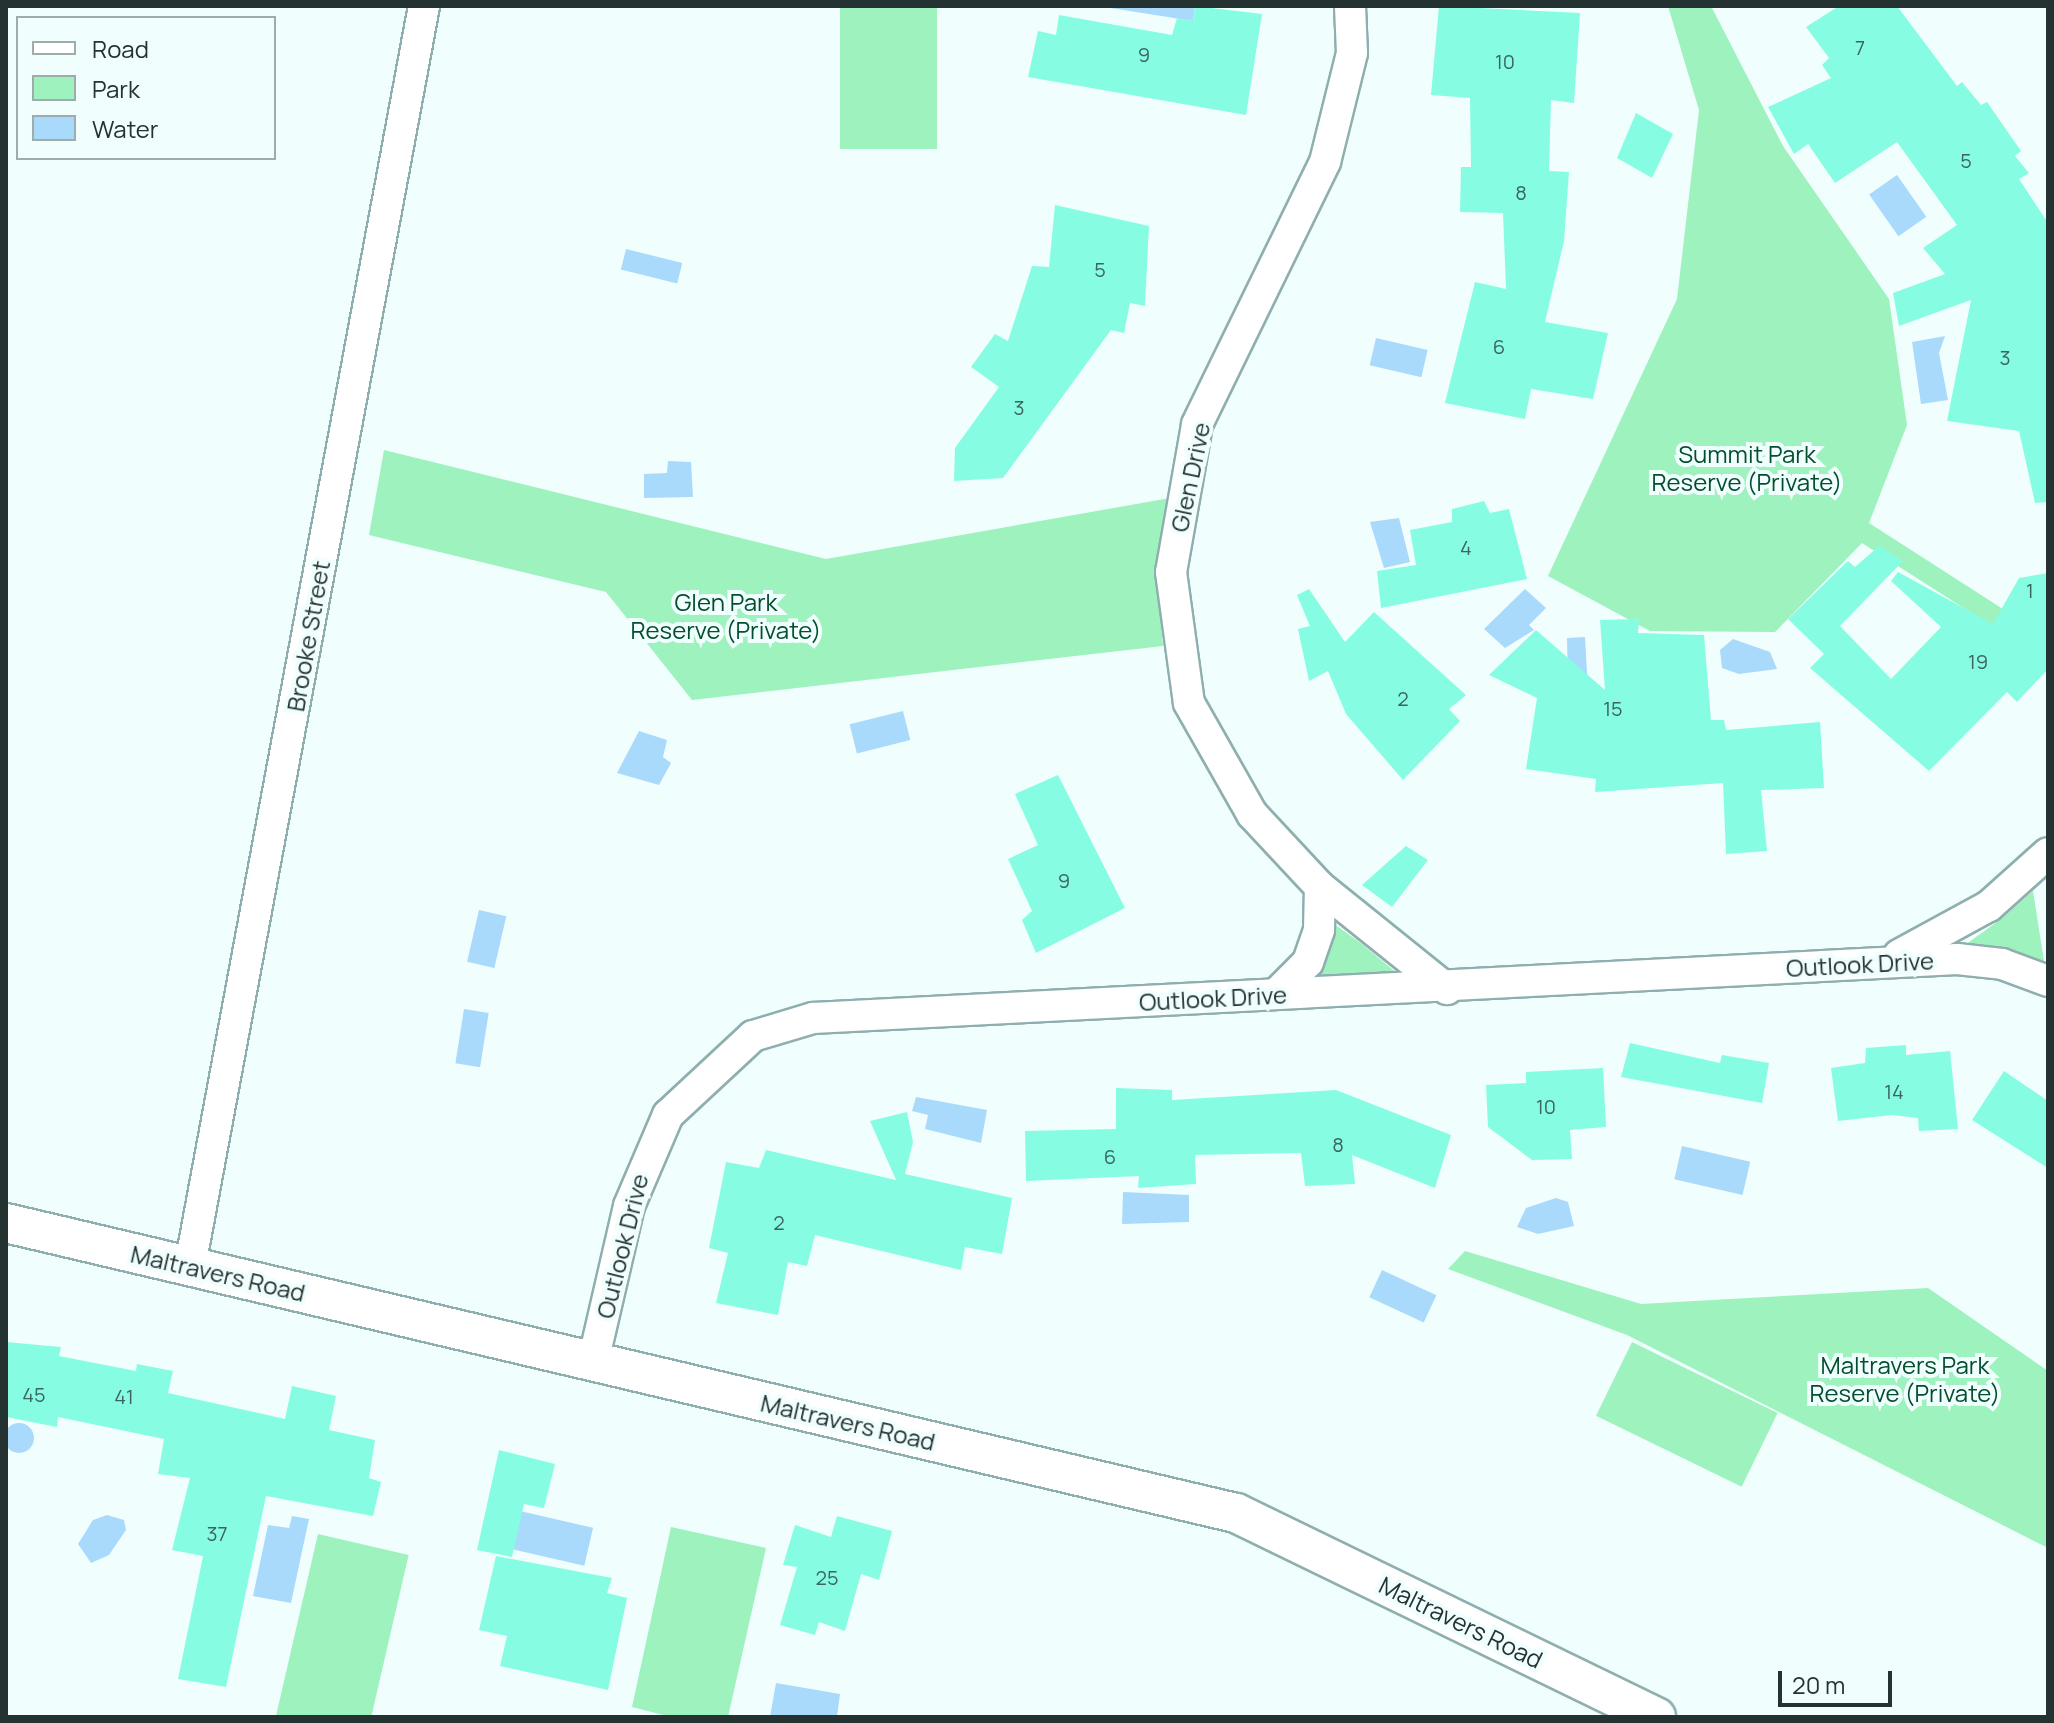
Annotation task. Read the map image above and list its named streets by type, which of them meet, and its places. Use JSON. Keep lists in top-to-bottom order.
{
  "streets": {
    "street": [
      "Glen Drive",
      "Brooke Street",
      "Outlook Drive",
      "Maltravers Road"
    ]
  },
  "crossings": [
    ["Glen Drive", "Outlook Drive"],
    ["Brooke Street", "Maltravers Road"],
    ["Outlook Drive", "Maltravers Road"]
  ],
  "parks": ["Summit Park Reserve (Private)", "Glen Park Reserve (Private)", "Maltravers Park Reserve (Private)"],
  "house_numbers": [
    "7",
    "9",
    "10",
    "5",
    "8",
    "5",
    "6",
    "3",
    "3",
    "4",
    "1",
    "19",
    "2",
    "15",
    "9",
    "14",
    "10",
    "8",
    "6",
    "2",
    "45",
    "41",
    "37",
    "25"
  ],
  "legend": ["Road", "Park", "Water"],
  "scale_bar": "20 m"
}
